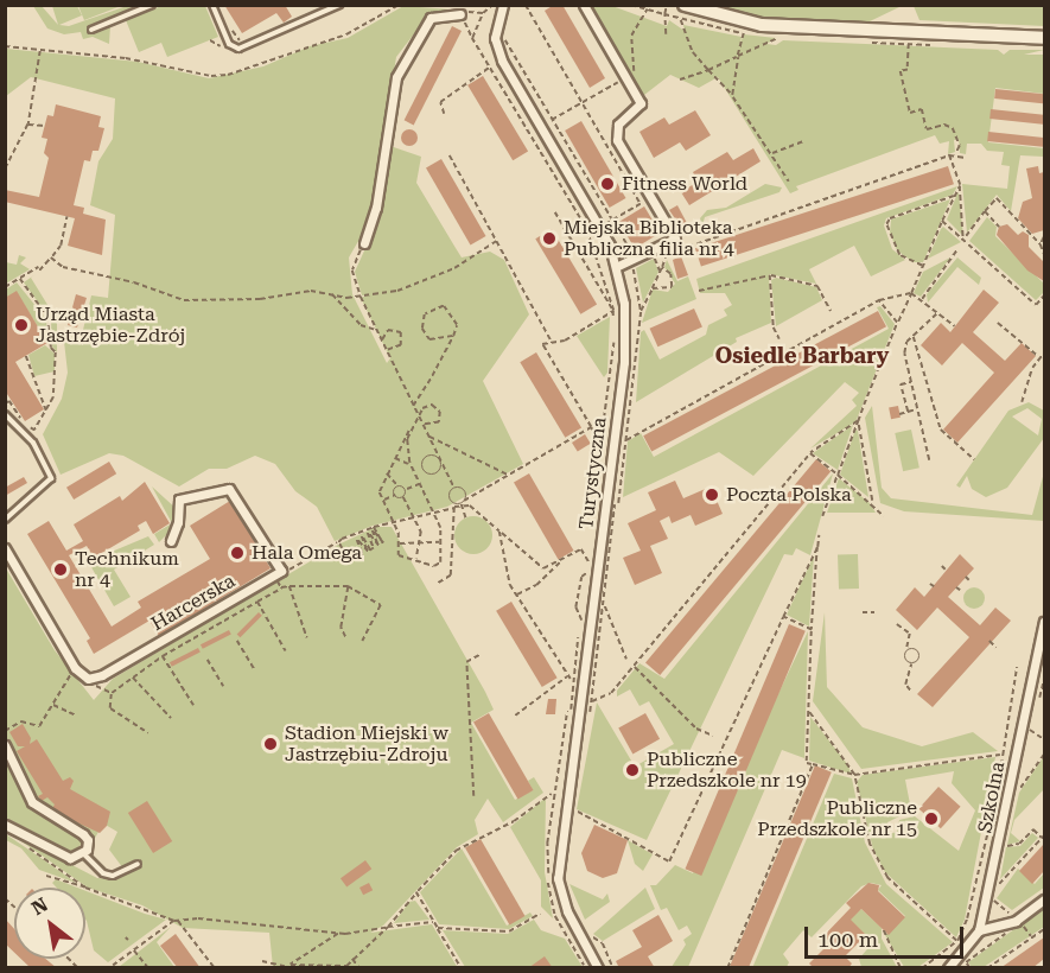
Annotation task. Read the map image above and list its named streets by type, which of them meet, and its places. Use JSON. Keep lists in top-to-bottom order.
{
  "streets": {
    "street": ["Turystyczna", "Harcerska", "Szkolna"]
  },
  "districts": ["Osiedle Barbary"],
  "places": [
    "Fitness World",
    "Miejska Biblioteka Publiczna filia nr 4",
    "Urząd Miasta Jastrzębie-Zdrój",
    "Poczta Polska",
    "Hala Omega",
    "Technikum nr 4",
    "Stadion Miejski w Jastrzębiu-Zdroju",
    "Publiczne Przedszkole nr 19",
    "Publiczne Przedszkole nr 15"
  ],
  "scale_bar": "100 m",
  "north": "top left"
}
